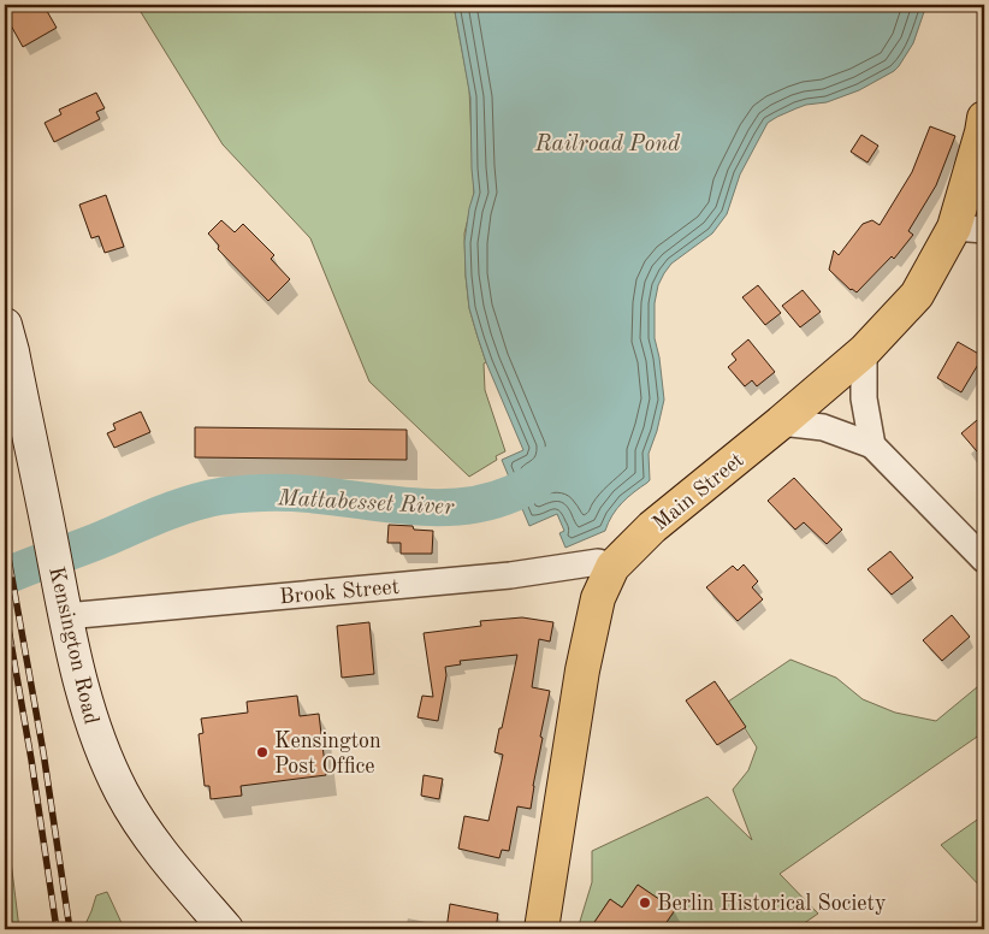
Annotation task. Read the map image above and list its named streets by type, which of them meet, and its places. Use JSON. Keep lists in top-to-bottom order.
{
  "streets": {
    "main road": ["Main Street"],
    "street": ["Brook Street", "Kensington Road"]
  },
  "crossings": [
    ["Main Street", "Brook Street"],
    ["Brook Street", "Kensington Road"]
  ],
  "water": ["Railroad Pond", "Mattabesset River"],
  "places": ["Kensington Post Office", "Berlin Historical Society"]
}
